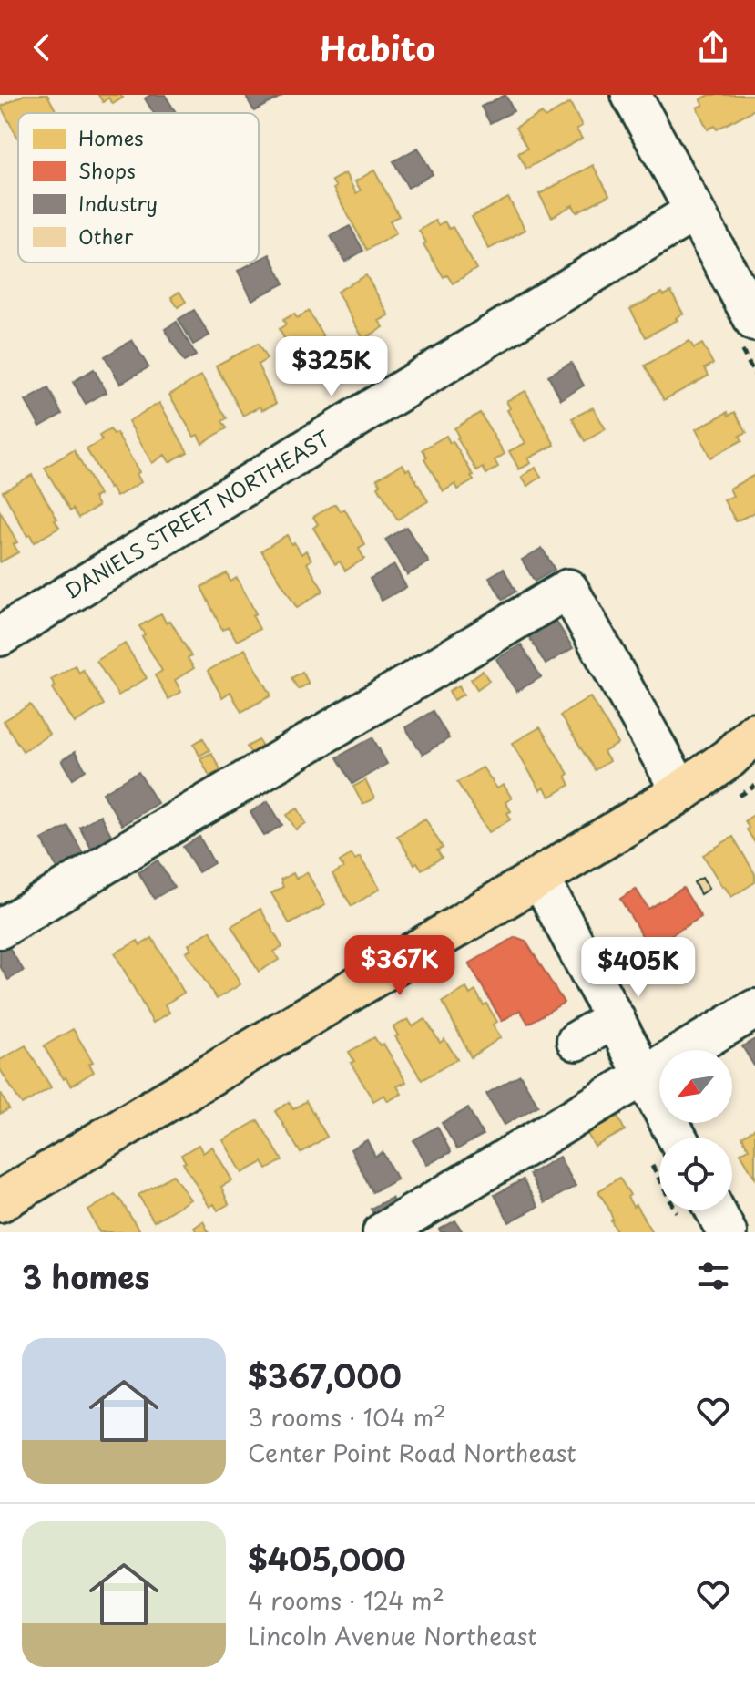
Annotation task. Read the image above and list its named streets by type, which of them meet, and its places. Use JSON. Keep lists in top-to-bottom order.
{
  "streets": {
    "street": ["DANIELS STREET NORTHEAST"]
  },
  "legend": [
    "Homes",
    "Shops",
    "Industry",
    "Other"
  ],
  "north": "bottom left",
  "page": {
    "header": "Habito",
    "price": ["$325K", "$367K", "$405K"],
    "heading": "3 homes",
    "list": [
      {
        "name": "$367,000",
        "note": "3 rooms · 104 m² · Center Point Road Northeast"
      },
      {
        "name": "$405,000",
        "note": "4 rooms · 124 m² · Lincoln Avenue Northeast"
      }
    ]
  }
}
